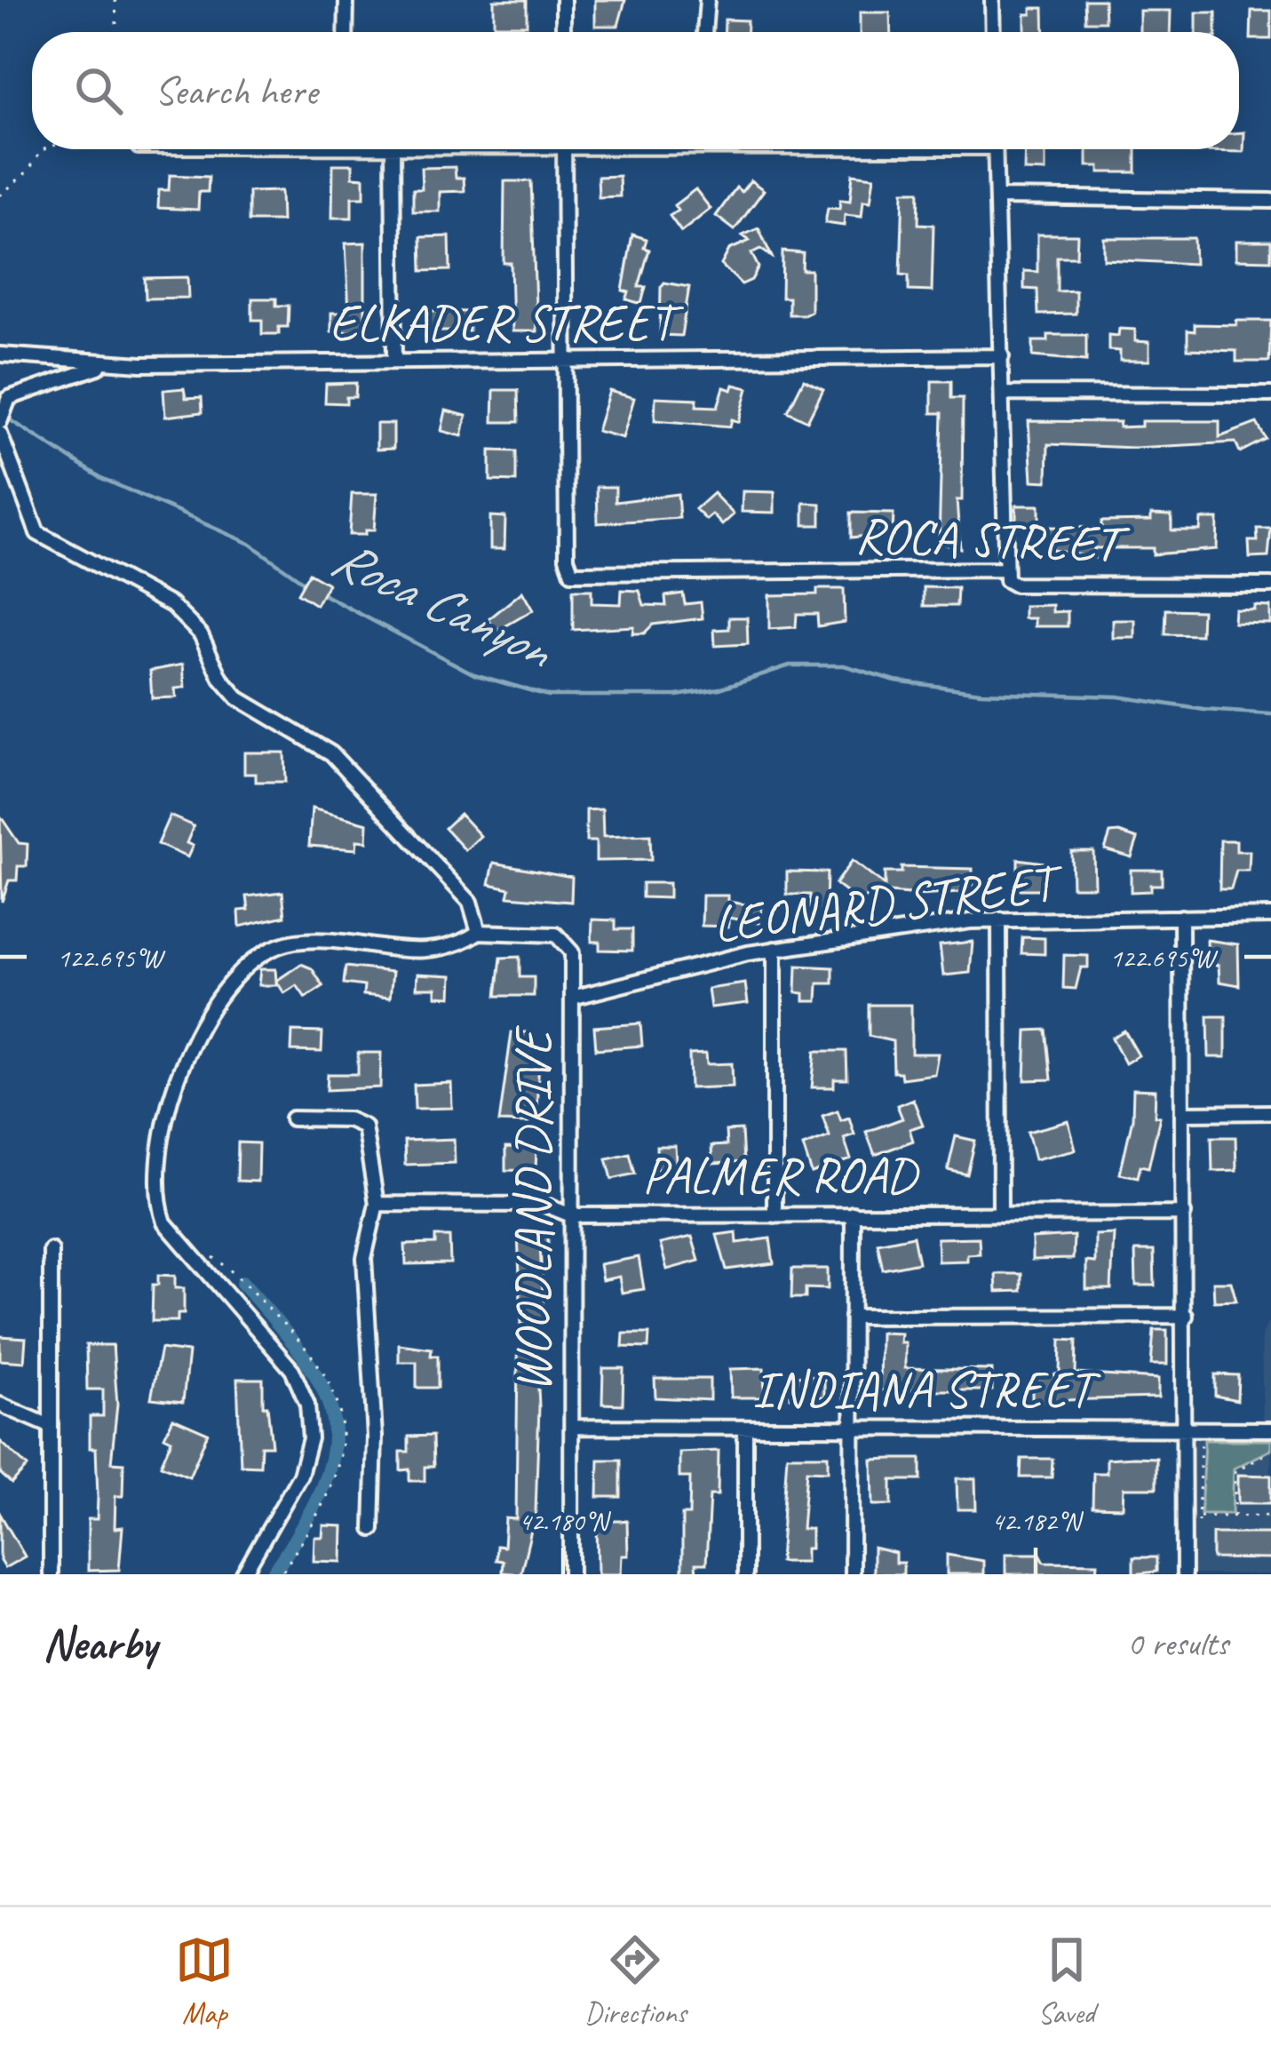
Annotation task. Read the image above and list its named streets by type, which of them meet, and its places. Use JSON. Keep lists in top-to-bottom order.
{
  "streets": {
    "street": [
      "ELKADER STREET",
      "ROCA STREET",
      "LEONARD STREET",
      "PALMER ROAD",
      "WOODLAND DRIVE",
      "INDIANA STREET"
    ]
  },
  "crossings": [
    ["ELKADER STREET", "ROCA STREET"],
    ["LEONARD STREET", "WOODLAND DRIVE"],
    ["PALMER ROAD", "WOODLAND DRIVE"],
    ["WOODLAND DRIVE", "INDIANA STREET"]
  ],
  "water": ["Roca Canyon"],
  "page": {
    "search": "Search here",
    "heading": ["Nearby", "0 results"],
    "nav": ["Map", "Directions", "Saved"]
  },
  "coordinates": ["122.695°W", "42.180°N", "42.182°N"]
}
